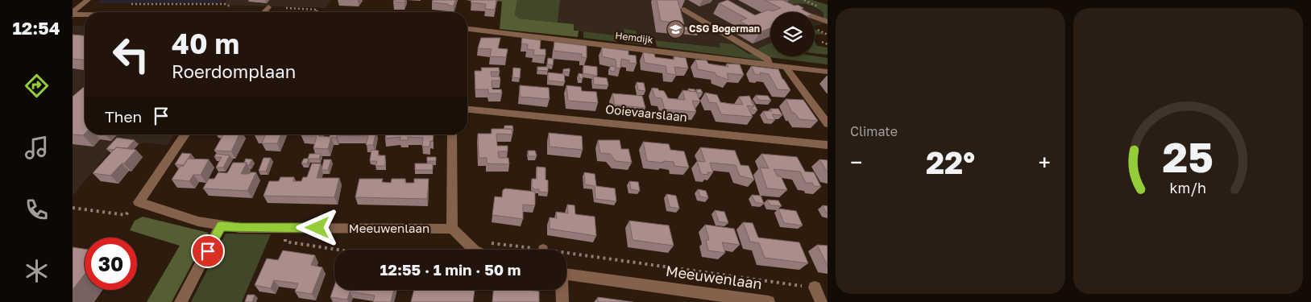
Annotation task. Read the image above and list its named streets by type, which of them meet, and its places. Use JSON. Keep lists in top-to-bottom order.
{
  "streets": {
    "street": ["Hemdijk", "Ooievaarslaan", "Meeuwenlaan"]
  },
  "places": {
    "school or university": ["CSG Bogerman"]
  },
  "page": {
    "tabs": "12:54",
    "tile": "Climate",
    "turn": ["40 m", "Roerdomplaan"],
    "then": "Then",
    "heat": ["−", "22°", "+"],
    "limit": "30",
    "trip": "12:55 · 1 min · 50 m",
    "gauge": ["25", "km/h"]
  }
}
